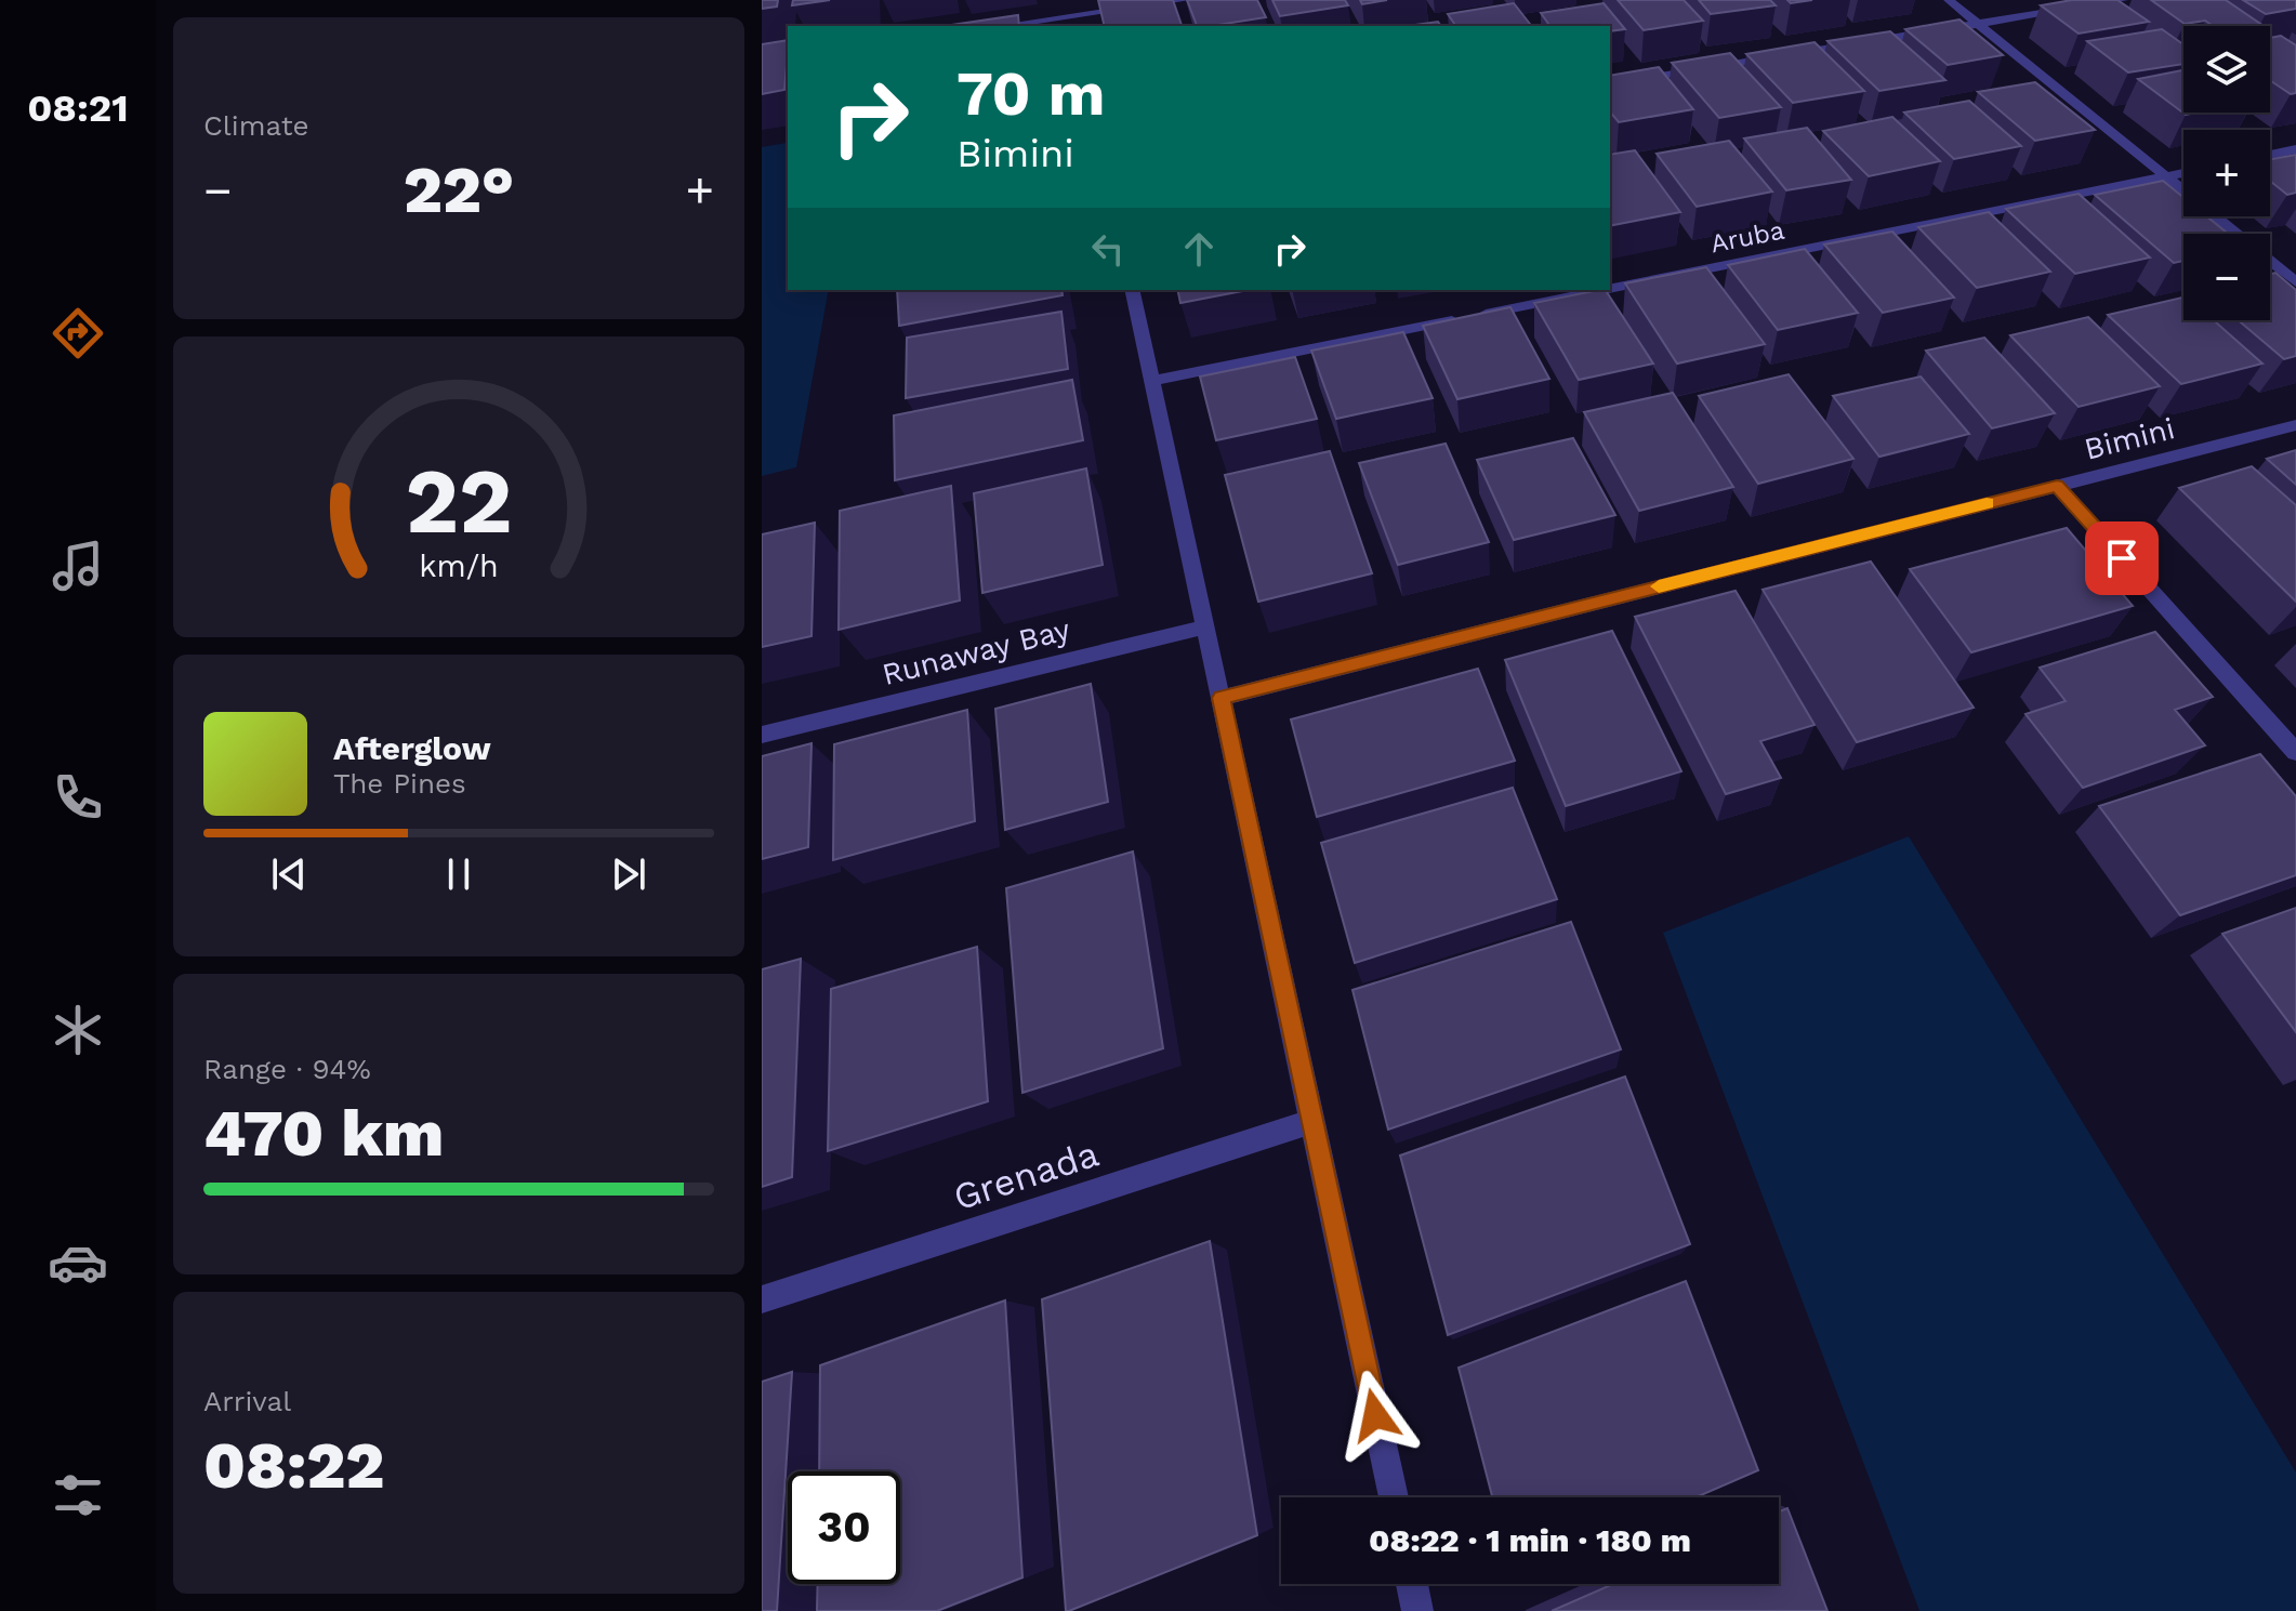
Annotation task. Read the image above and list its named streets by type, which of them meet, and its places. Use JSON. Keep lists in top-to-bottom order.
{
  "streets": {
    "street": [
      "Aruba",
      "Bimini",
      "Runaway Bay",
      "Grenada"
    ]
  },
  "page": {
    "tabs": "08:21",
    "tile": [
      "Climate",
      ["Range · 94%", "470 km"],
      ["Arrival", "08:22"]
    ],
    "map_buttons": ["+", "−"],
    "turn": ["70 m", "Bimini"],
    "heat": ["−", "22°", "+"],
    "song": ["Afterglow", "The Pines"],
    "limit": "30",
    "trip": "08:22 · 1 min · 180 m",
    "gauge": ["22", "km/h"]
  }
}
